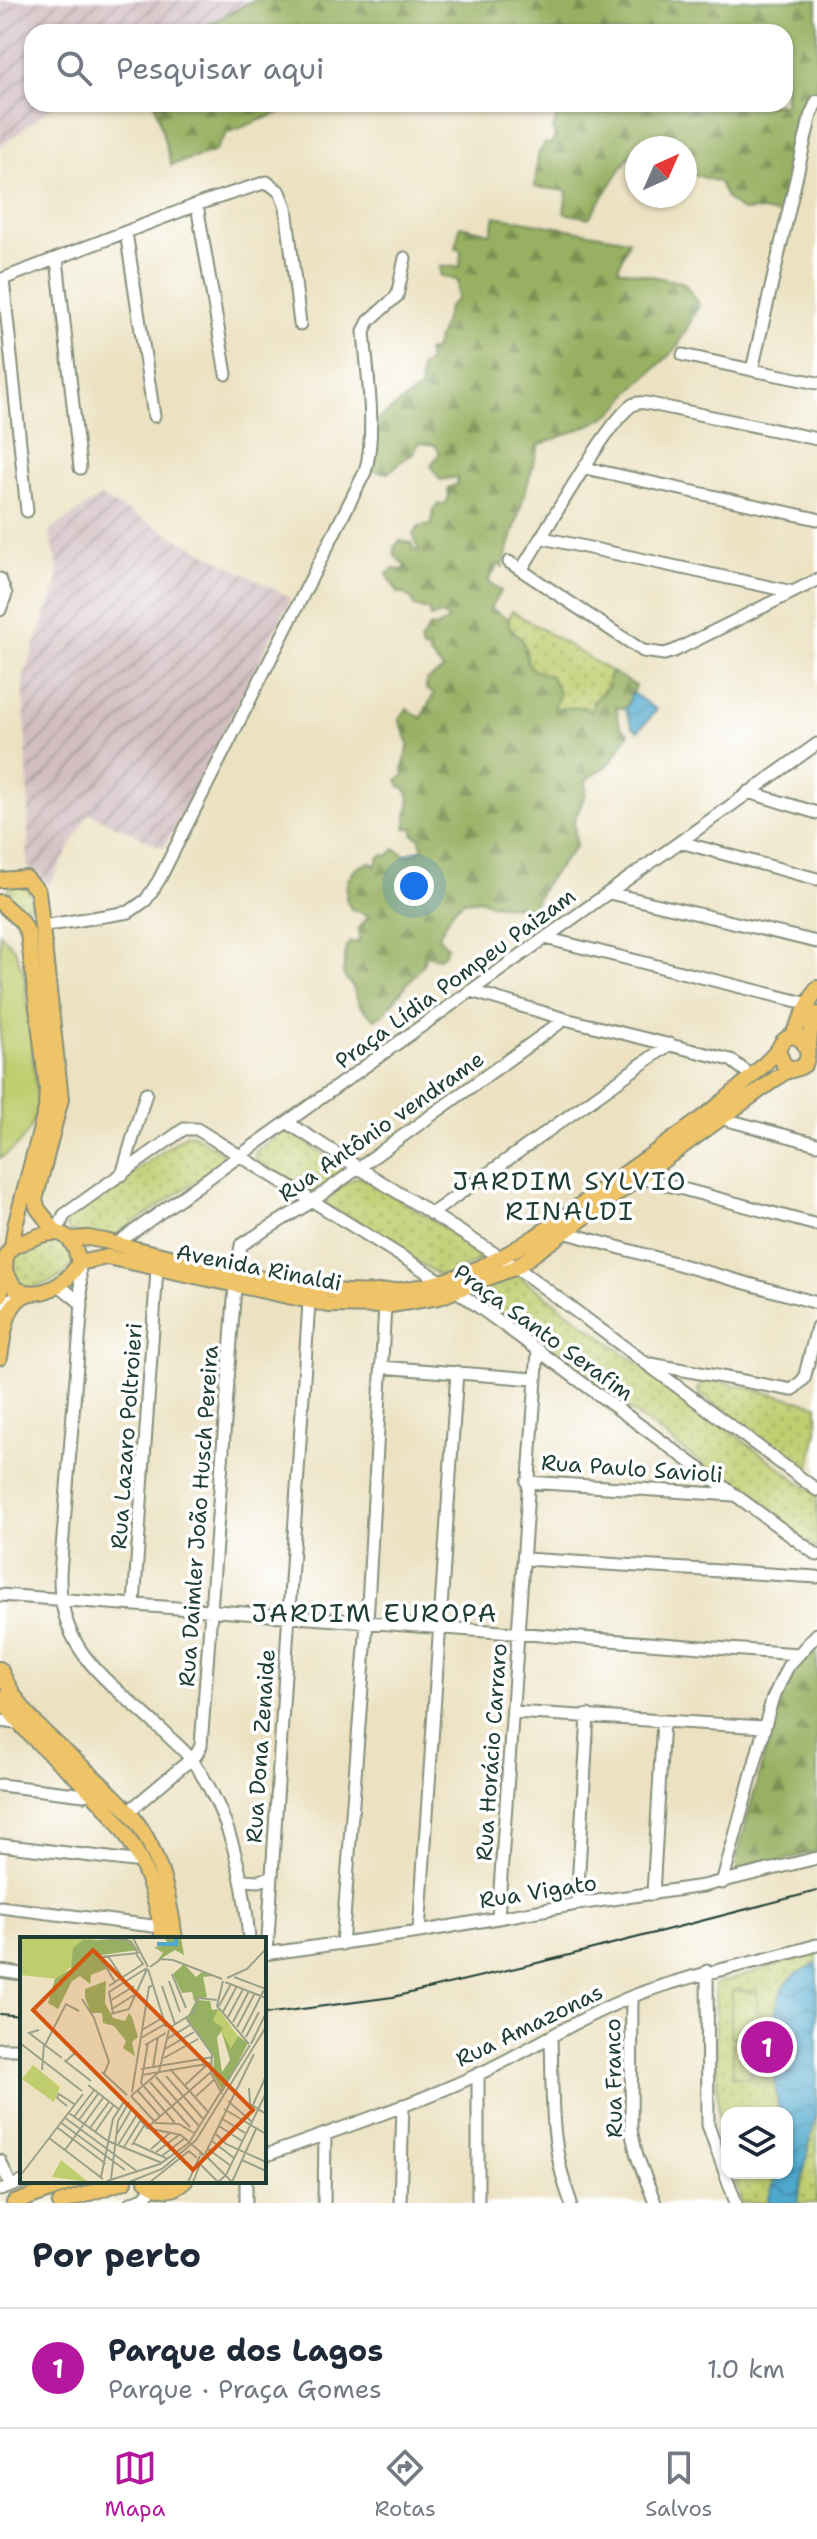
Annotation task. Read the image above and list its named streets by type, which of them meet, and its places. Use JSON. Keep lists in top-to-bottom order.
{
  "streets": {
    "main road": ["Avenida Rinaldi"],
    "street": [
      "Praça Lídia Pompeu Paizam",
      "Rua Antônio vendrame",
      "Praça Santo Serafim",
      "Rua Lazaro Poltroieri",
      "Rua Paulo Savioli",
      "Rua Daimler João Husch Pereira",
      "Rua Dona Zenaide",
      "Rua Horácio Carraro",
      "Rua Vigato",
      "Rua Amazonas",
      "Rua Franco"
    ]
  },
  "crossings": [
    ["Praça Lídia Pompeu Paizam", "Avenida Rinaldi"],
    ["Praça Lídia Pompeu Paizam", "Praça Santo Serafim"],
    ["Rua Antônio vendrame", "Avenida Rinaldi"],
    ["Rua Antônio vendrame", "Praça Santo Serafim"],
    ["Rua Antônio vendrame", "Rua Daimler João Husch Pereira"],
    ["Avenida Rinaldi", "Praça Santo Serafim"],
    ["Avenida Rinaldi", "Rua Lazaro Poltroieri"],
    ["Avenida Rinaldi", "Rua Daimler João Husch Pereira"],
    ["Avenida Rinaldi", "Rua Dona Zenaide"],
    ["Praça Santo Serafim", "Rua Paulo Savioli"],
    ["Praça Santo Serafim", "Rua Horácio Carraro"],
    ["Rua Paulo Savioli", "Rua Horácio Carraro"],
    ["Rua Dona Zenaide", "Rua Vigato"],
    ["Rua Horácio Carraro", "Rua Vigato"],
    ["Rua Amazonas", "Rua Franco"]
  ],
  "districts": ["JARDIM SYLVIO RINALDI", "JARDIM EUROPA"],
  "north": "top right",
  "page": {
    "search": "Pesquisar aqui",
    "pins": "1",
    "heading": "Por perto",
    "list": [
      {
        "mark": "1",
        "name": "Parque dos Lagos",
        "note": "Parque · Praça Gomes",
        "value": "1.0 km"
      }
    ],
    "nav": ["Mapa", "Rotas", "Salvos"]
  }
}
